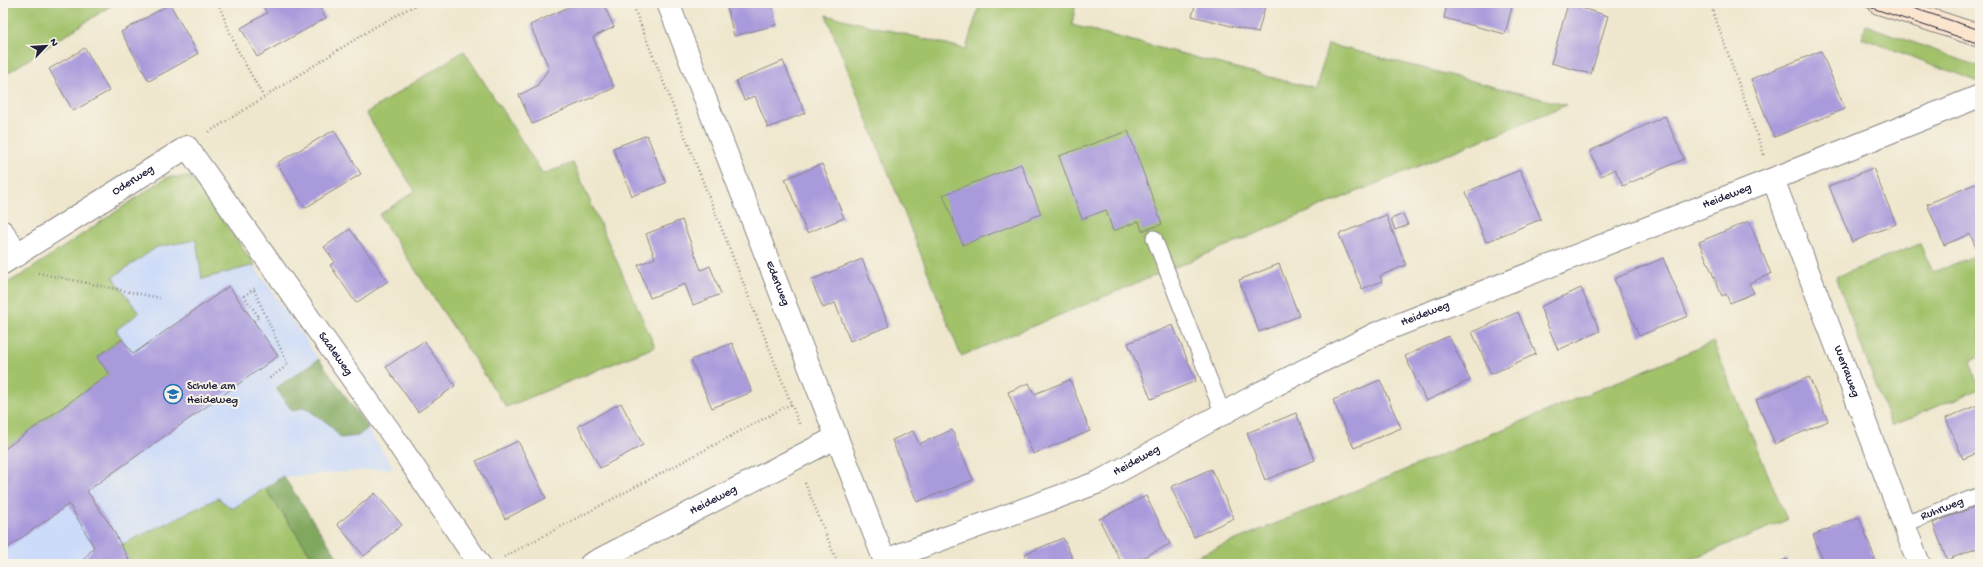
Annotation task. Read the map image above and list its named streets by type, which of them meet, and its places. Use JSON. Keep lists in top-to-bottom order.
{
  "streets": {
    "street": [
      "Oderweg",
      "Heideweg",
      "Ederweg",
      "Saaleweg",
      "Werraweg"
    ],
    "lane": ["Ruhrweg"]
  },
  "crossings": [
    ["Oderweg", "Saaleweg"],
    ["Heideweg", "Ederweg"],
    ["Heideweg", "Werraweg"],
    ["Werraweg", "Ruhrweg"]
  ],
  "places": {
    "school or university": ["Schule am Heideweg"]
  },
  "north": "top right"
}
